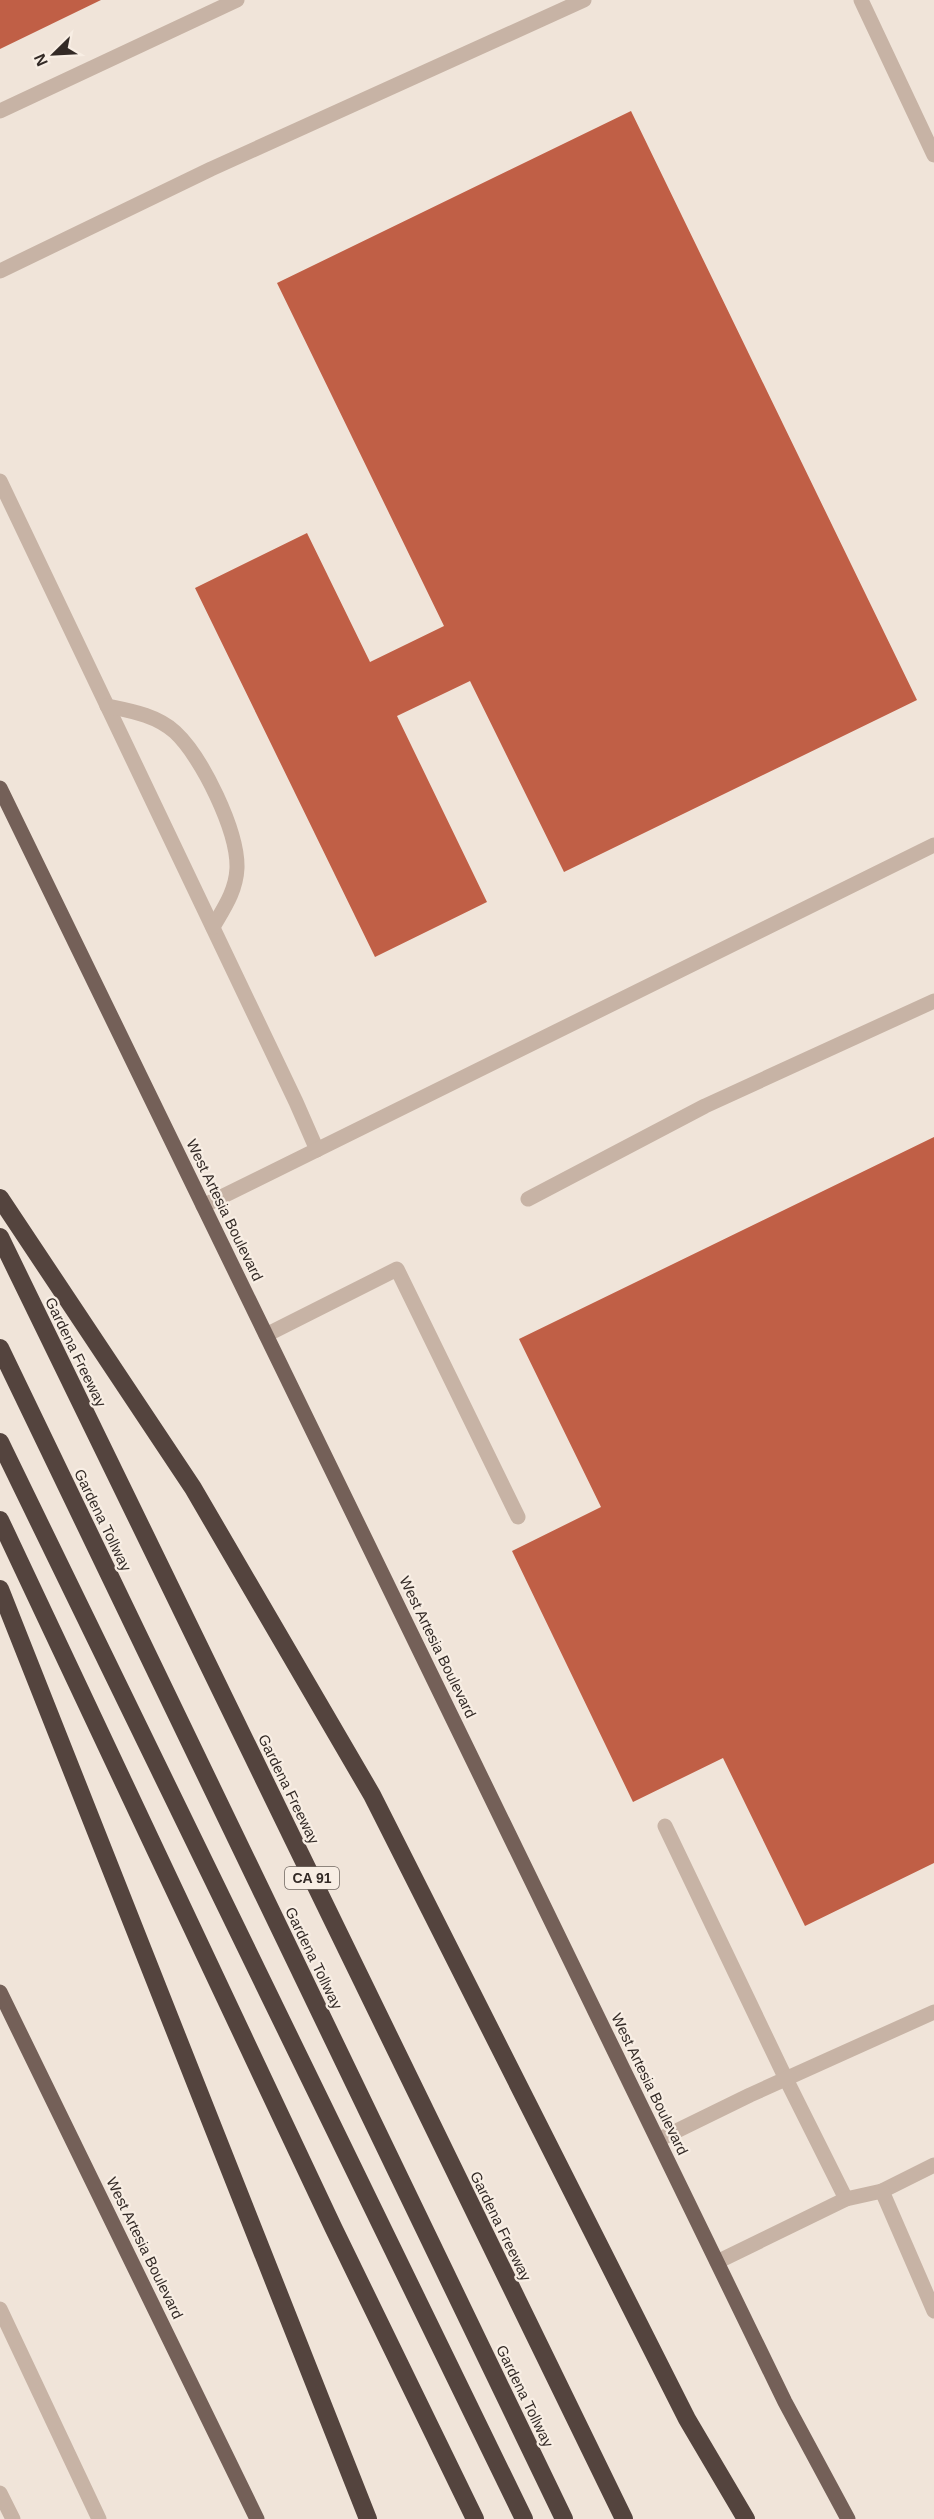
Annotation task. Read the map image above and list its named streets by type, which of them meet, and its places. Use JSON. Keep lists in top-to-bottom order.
{
  "streets": {
    "highway": ["Gardena Freeway", "Gardena Tollway", "CA 91"],
    "main road": ["West Artesia Boulevard"]
  },
  "north": "bottom left"
}
